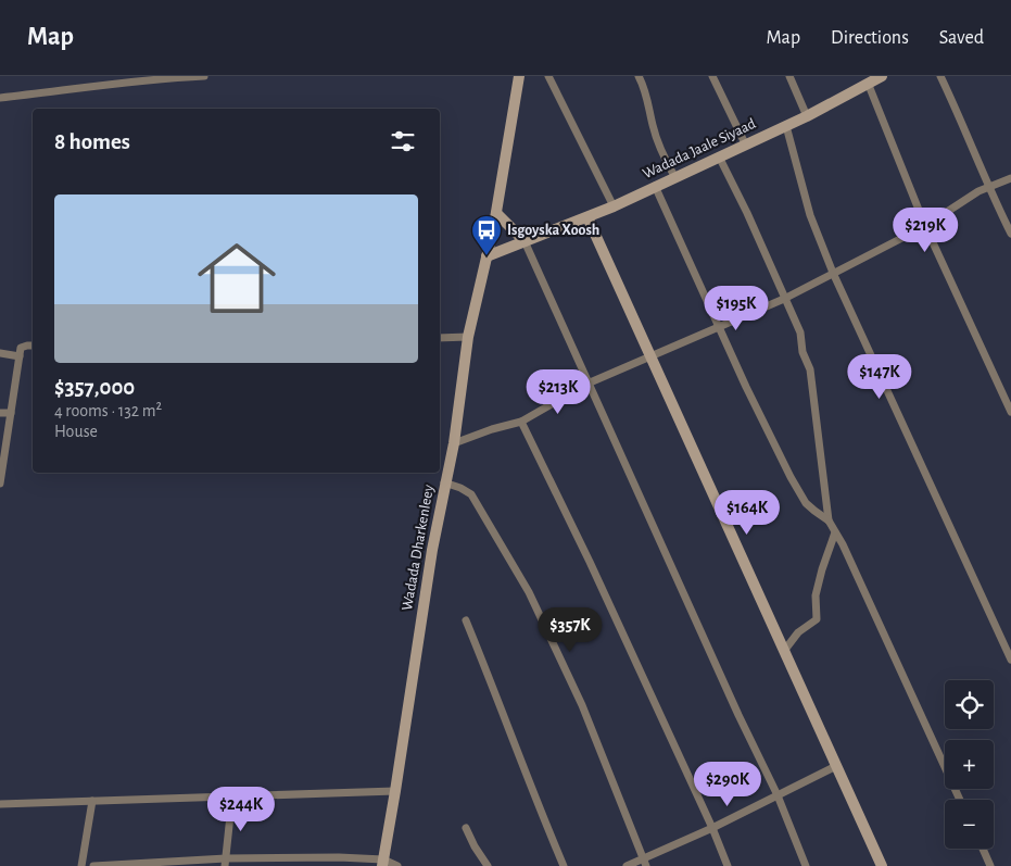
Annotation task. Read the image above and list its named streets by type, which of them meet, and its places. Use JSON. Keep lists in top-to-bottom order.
{
  "streets": {
    "main road": ["Wadada Jaale Siyaad", "Wadada Dharkenleey"]
  },
  "crossings": [
    ["Wadada Jaale Siyaad", "Wadada Dharkenleey"]
  ],
  "places": {
    "bus stop": ["Isgoyska Xoosh"]
  },
  "page": {
    "header": "Map",
    "nav": ["Map", "Directions", "Saved"],
    "heading": "8 homes",
    "list": [
      {
        "name": "$357,000",
        "note": "4 rooms · 132 m² · House"
      }
    ],
    "price": [
      "$219K",
      "$195K",
      "$147K",
      "$213K",
      "$164K",
      "$357K",
      "$290K",
      "$244K"
    ],
    "map_buttons": ["+", "−"]
  }
}
